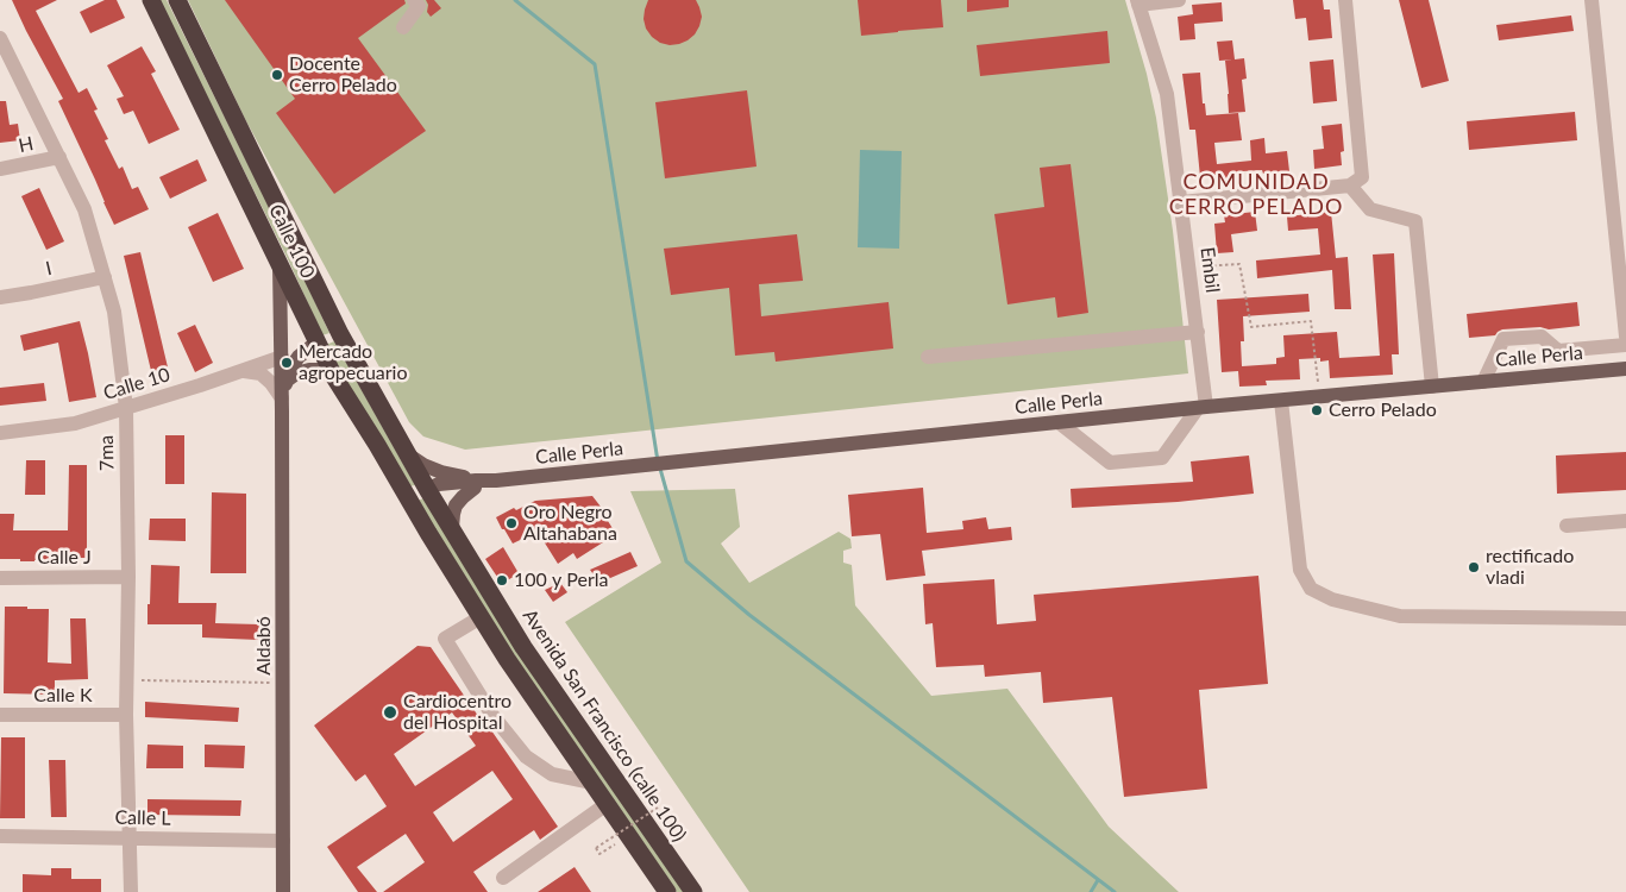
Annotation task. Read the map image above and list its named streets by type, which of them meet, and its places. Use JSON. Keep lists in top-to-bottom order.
{
  "streets": {
    "highway": ["Calle 100", "Avenida San Francisco (calle 100)"],
    "main road": ["Calle Perla", "Aldabó"],
    "street": [
      "H",
      "I",
      "Embil",
      "Calle 10",
      "7ma",
      "Calle J",
      "Calle K",
      "Calle L"
    ]
  },
  "crossings": [
    ["H", "7ma"],
    ["Calle 100", "Calle Perla"],
    ["Calle 100", "Aldabó"],
    ["Calle 100", "Avenida San Francisco (calle 100)"],
    ["I", "7ma"],
    ["Embil", "Calle Perla"],
    ["Calle Perla", "Avenida San Francisco (calle 100)"],
    ["Calle 10", "7ma"],
    ["Calle 10", "Aldabó"],
    ["7ma", "Calle J"],
    ["7ma", "Calle K"],
    ["7ma", "Calle L"],
    ["Aldabó", "Calle L"]
  ],
  "districts": ["COMUNIDAD CERRO PELADO"],
  "places": [
    "Docente Cerro Pelado",
    "Mercado agropecuario",
    "Cerro Pelado",
    "Oro Negro Altahabana",
    "rectificado vladi",
    "100 y Perla",
    "Cardiocentro del Hospital"
  ]
}
